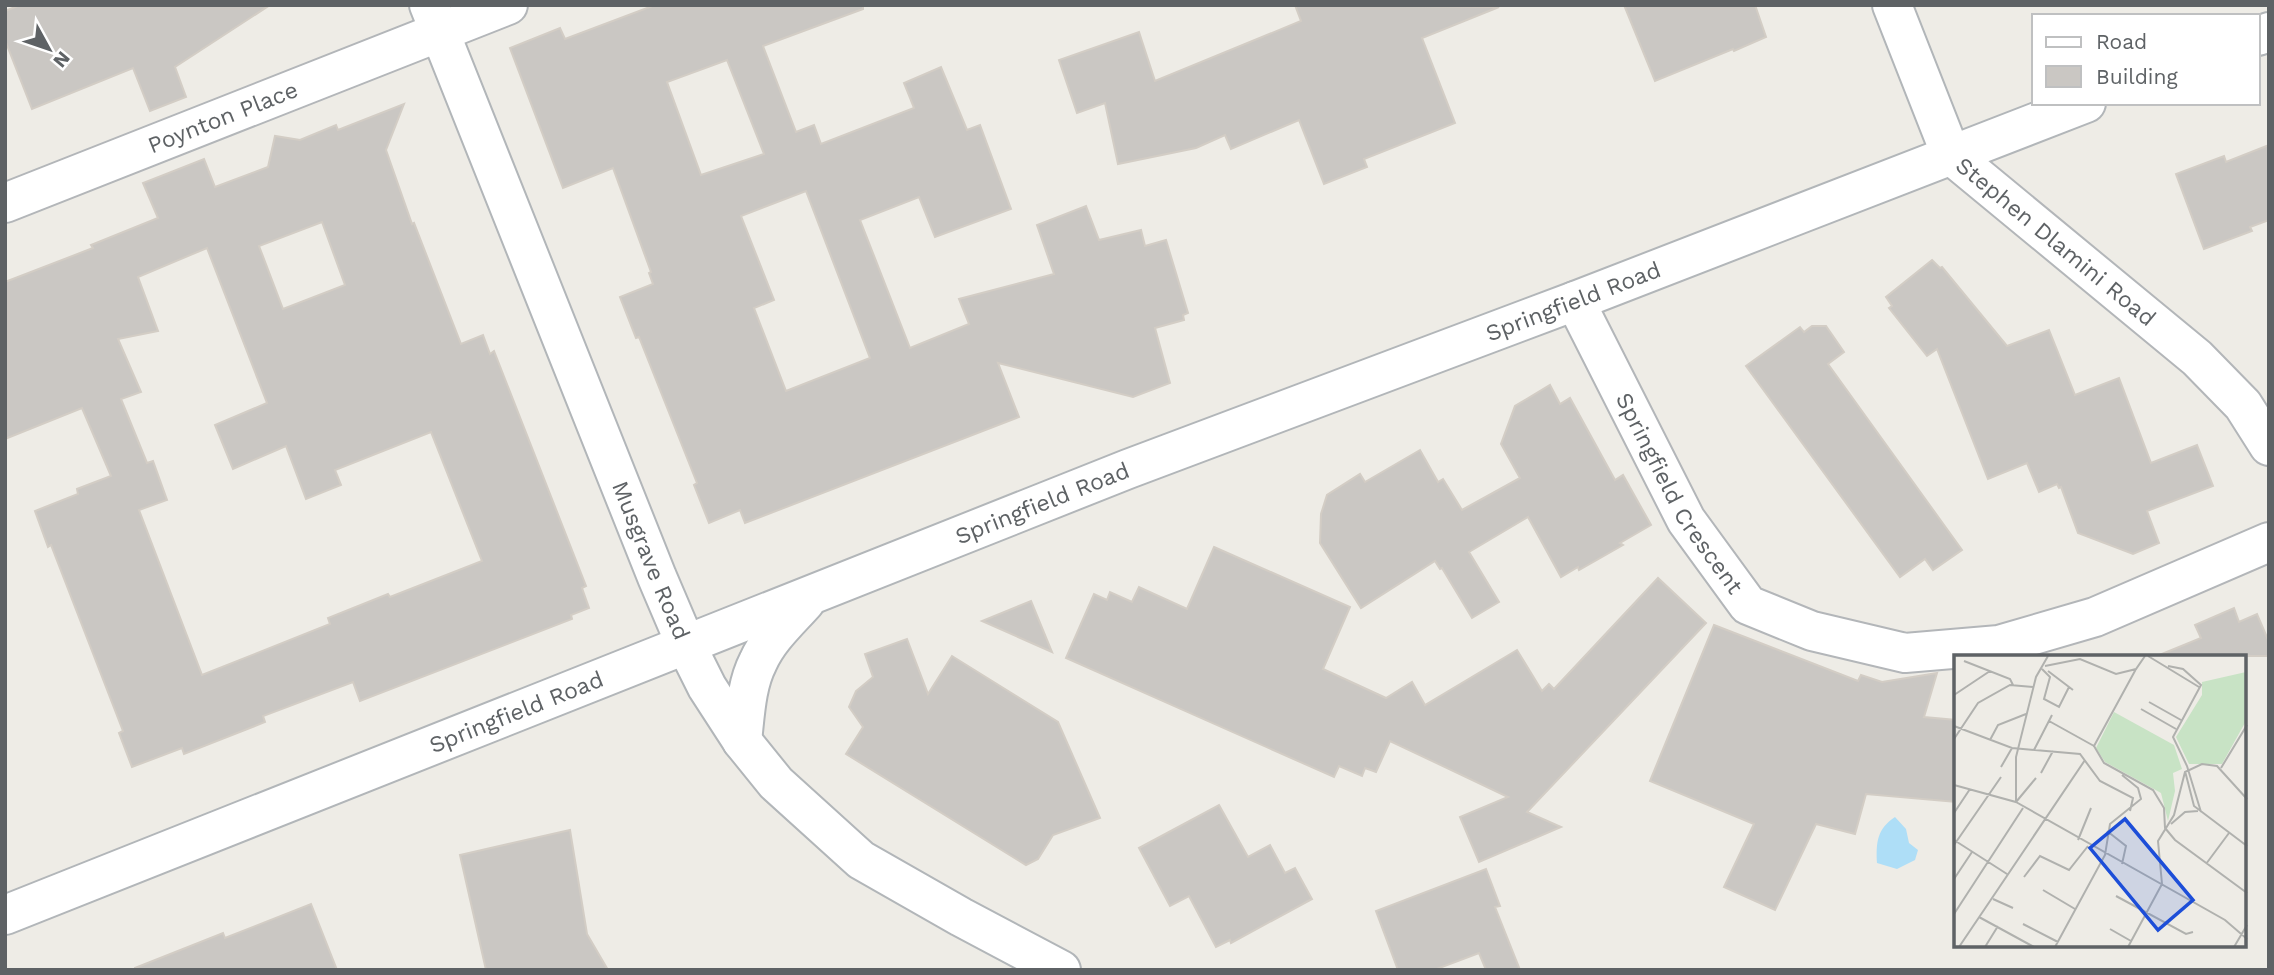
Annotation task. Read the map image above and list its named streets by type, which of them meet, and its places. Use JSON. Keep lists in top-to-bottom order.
{
  "streets": {
    "street": [
      "Poynton Place",
      "Stephen Dlamini Road",
      "Springfield Road",
      "Springfield Crescent",
      "Musgrave Road"
    ]
  },
  "crossings": [
    ["Poynton Place", "Musgrave Road"],
    ["Stephen Dlamini Road", "Springfield Road"],
    ["Springfield Road", "Springfield Crescent"],
    ["Springfield Road", "Musgrave Road"]
  ],
  "legend": ["Road", "Building"],
  "north": "bottom right"
}
